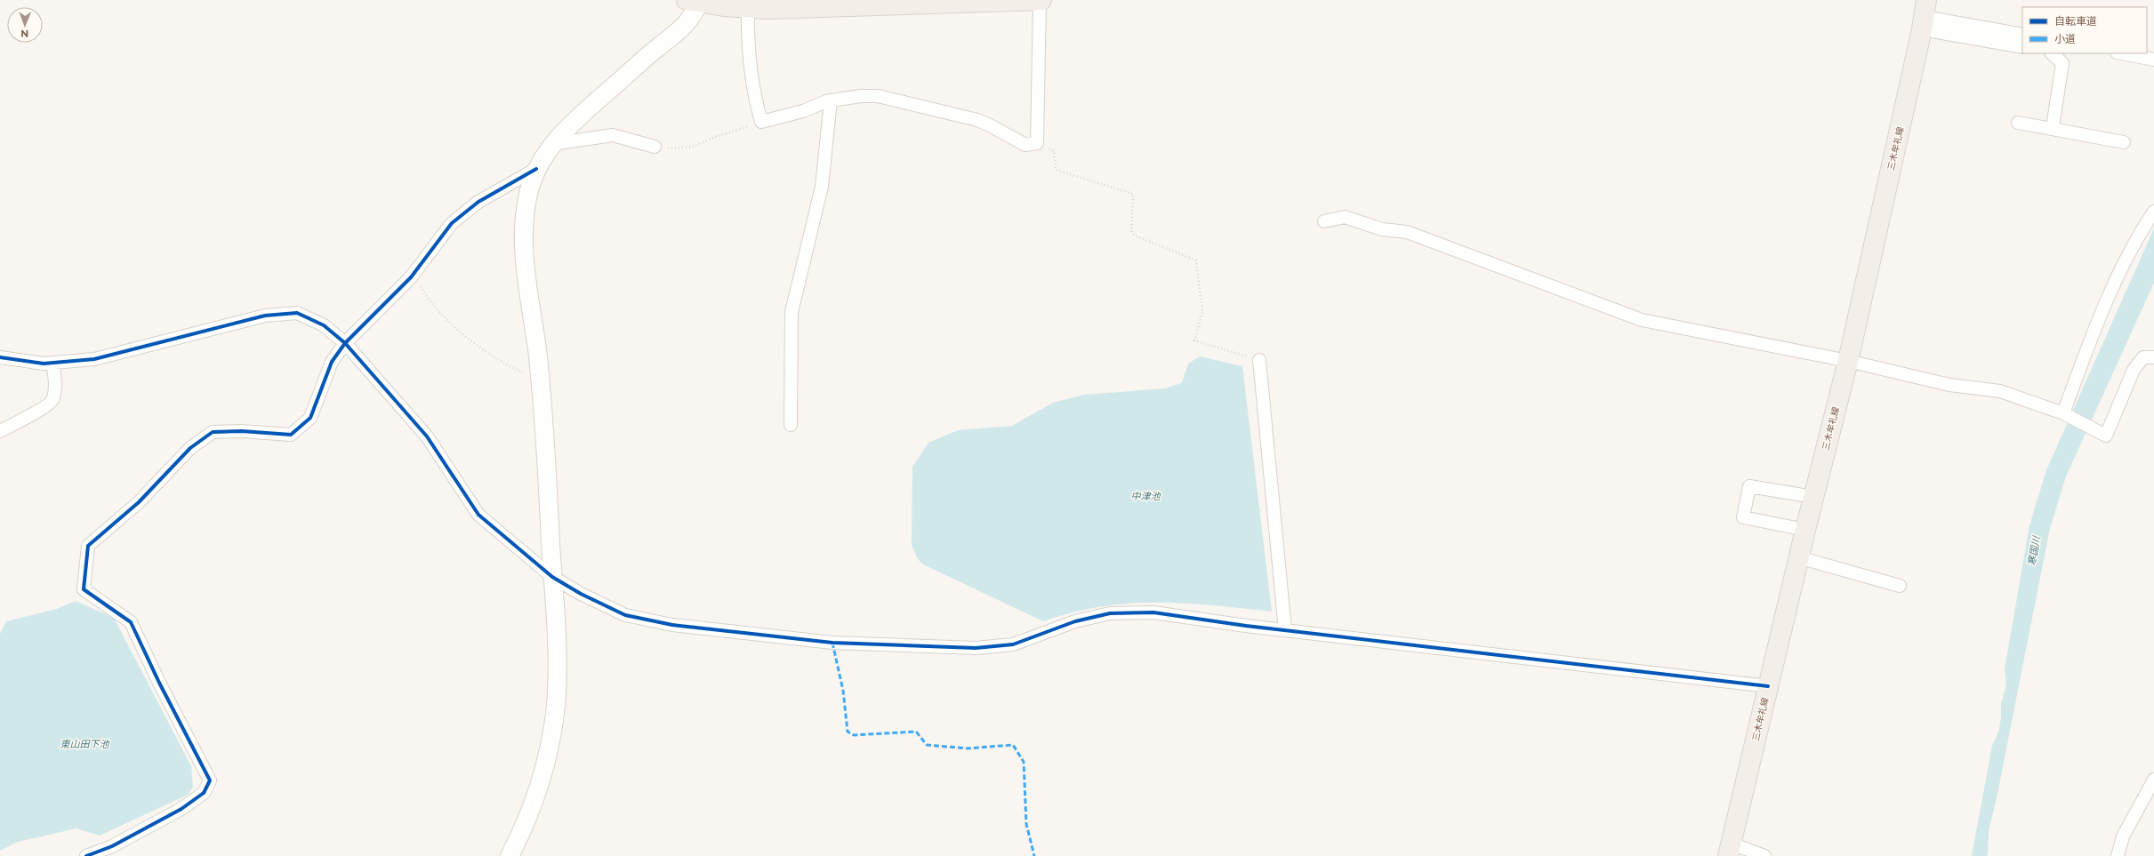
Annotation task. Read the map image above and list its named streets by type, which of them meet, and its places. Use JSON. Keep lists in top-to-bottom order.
{
  "streets": {
    "main road": ["三木牟礼線"]
  },
  "water": ["中津池", "寒国川", "東山田下池"],
  "legend": ["自転車道", "小道"],
  "north": "bottom"
}
